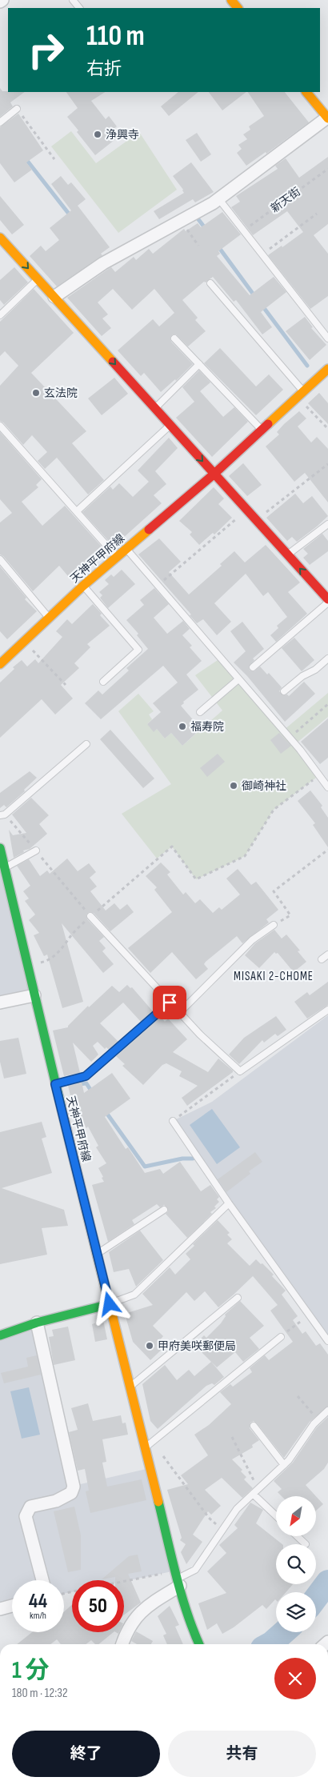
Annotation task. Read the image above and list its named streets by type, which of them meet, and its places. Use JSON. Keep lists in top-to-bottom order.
{
  "streets": {
    "main road": ["天神平甲府線"],
    "path": ["新天街"]
  },
  "districts": ["MISAKI 2-CHOME"],
  "places": [
    "浄興寺",
    "玄法院",
    "福寿院",
    "御崎神社",
    "甲府美咲郵便局"
  ],
  "north": "bottom left",
  "page": {
    "turn": ["110 m", "右折"],
    "speed": "44 km/h",
    "limit": "50",
    "heading": ["1 分", "180 m · 12:32"],
    "buttons": ["終了", "共有"]
  }
}
